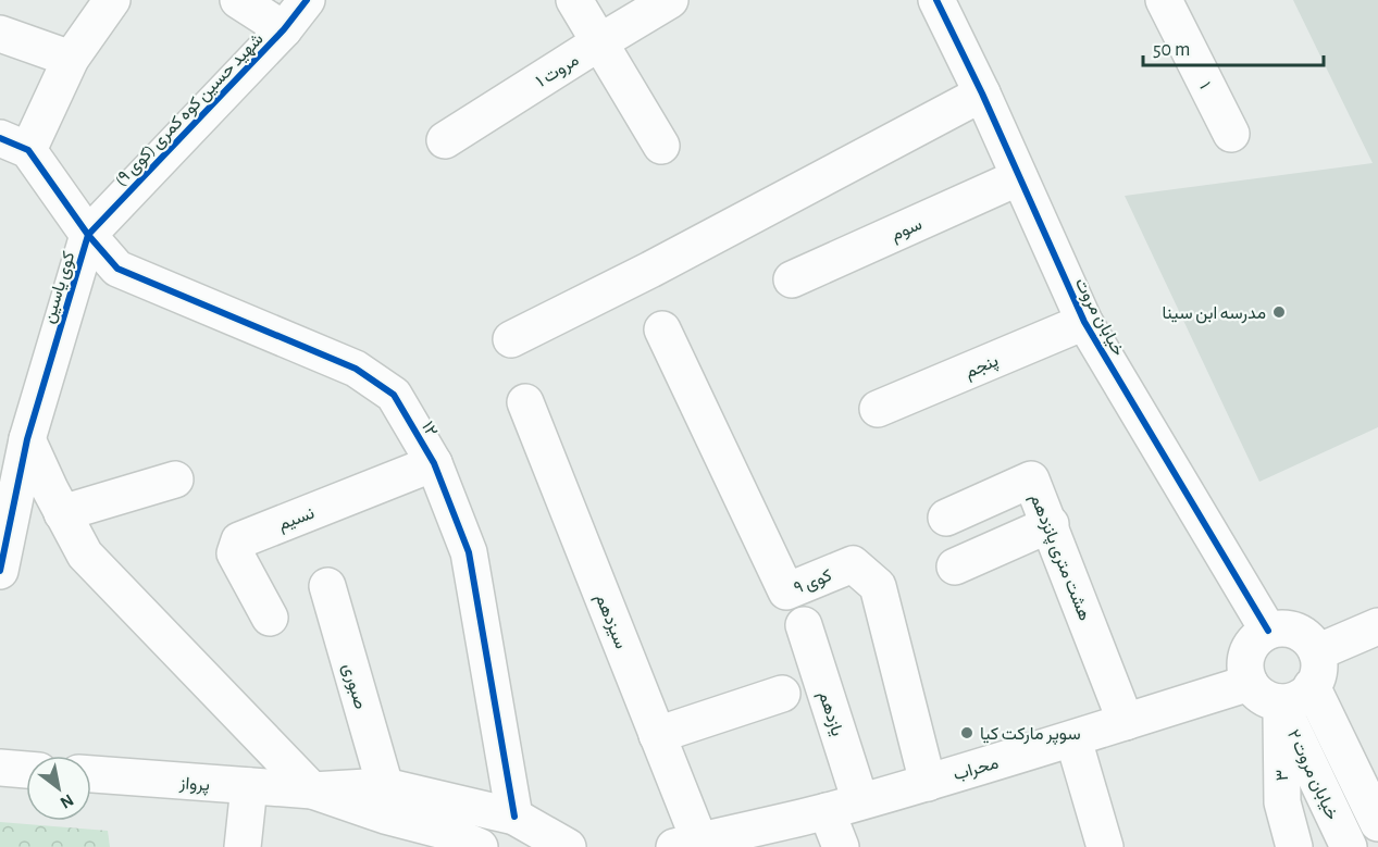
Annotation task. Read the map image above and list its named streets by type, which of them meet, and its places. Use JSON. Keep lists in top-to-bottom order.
{
  "streets": {
    "street": [
      "مروت ۱",
      "۱",
      "شهید حسین کوه کمری (کوی ۹)",
      "سوم",
      "کوی یاسین",
      "خیابان مروت",
      "پنجم",
      "۱۲",
      "نسیم",
      "هشت متری پانزدهم",
      "کوی ۹",
      "سیزدهم",
      "صبوری",
      "یازدهم",
      "محراب",
      "خیابان مروت ۲",
      "۳",
      "پرواز"
    ]
  },
  "crossings": [
    ["شهید حسین کوه کمری (کوی ۹)", "کوی یاسین"],
    ["شهید حسین کوه کمری (کوی ۹)", "۱۲"],
    ["سوم", "خیابان مروت"],
    ["کوی یاسین", "۱۲"],
    ["خیابان مروت", "پنجم"],
    ["خیابان مروت", "محراب"],
    ["خیابان مروت", "خیابان مروت ۲"],
    ["خیابان مروت", "۳"],
    ["۱۲", "نسیم"],
    ["هشت متری پانزدهم", "محراب"],
    ["کوی ۹", "محراب"],
    ["سیزدهم", "محراب"],
    ["یازدهم", "محراب"],
    ["محراب", "خیابان مروت ۲"],
    ["محراب", "۳"],
    ["خیابان مروت ۲", "۳"]
  ],
  "places": ["مدرسه ابن سینا", "سوپر مارکت کیا"],
  "scale_bar": "50 m",
  "north": "bottom right"
}
